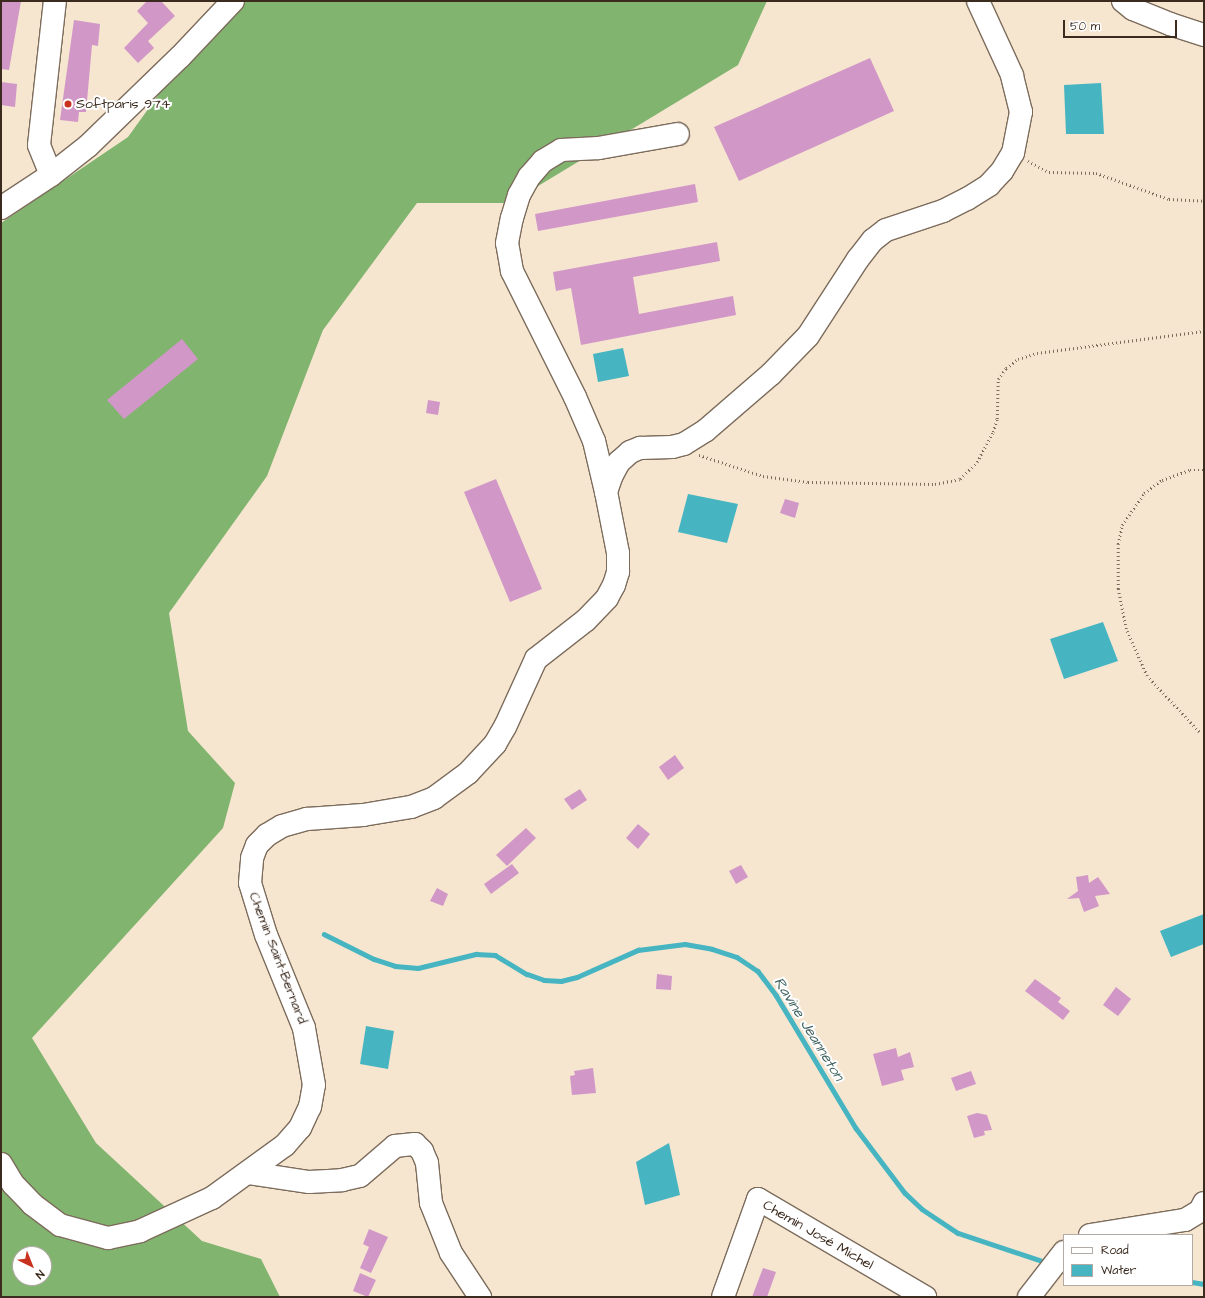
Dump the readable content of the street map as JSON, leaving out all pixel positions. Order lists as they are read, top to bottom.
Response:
{
  "streets": {
    "street": ["Chemin Saint-Bernard", "Chemin José Michel"]
  },
  "water": ["Ravine Jeanneton"],
  "places": ["Softparis 974"],
  "legend": ["Road", "Water"],
  "scale_bar": "50 m",
  "north": "bottom right"
}
